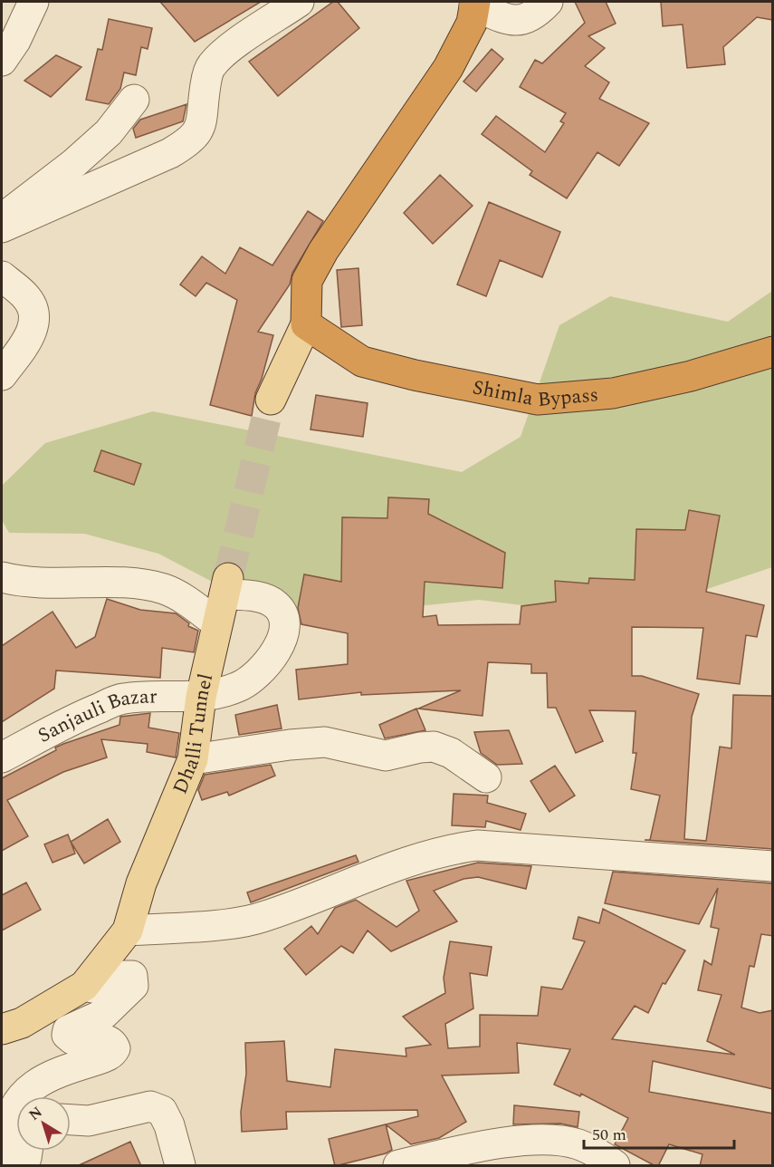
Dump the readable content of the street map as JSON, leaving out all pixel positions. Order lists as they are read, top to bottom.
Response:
{
  "streets": {
    "highway": ["Shimla Bypass"],
    "main road": ["Dhalli Tunnel"],
    "street": ["Sanjauli Bazar"]
  },
  "crossings": [
    ["Sanjauli Bazar", "Dhalli Tunnel"]
  ],
  "scale_bar": "50 m",
  "north": "top left"
}
